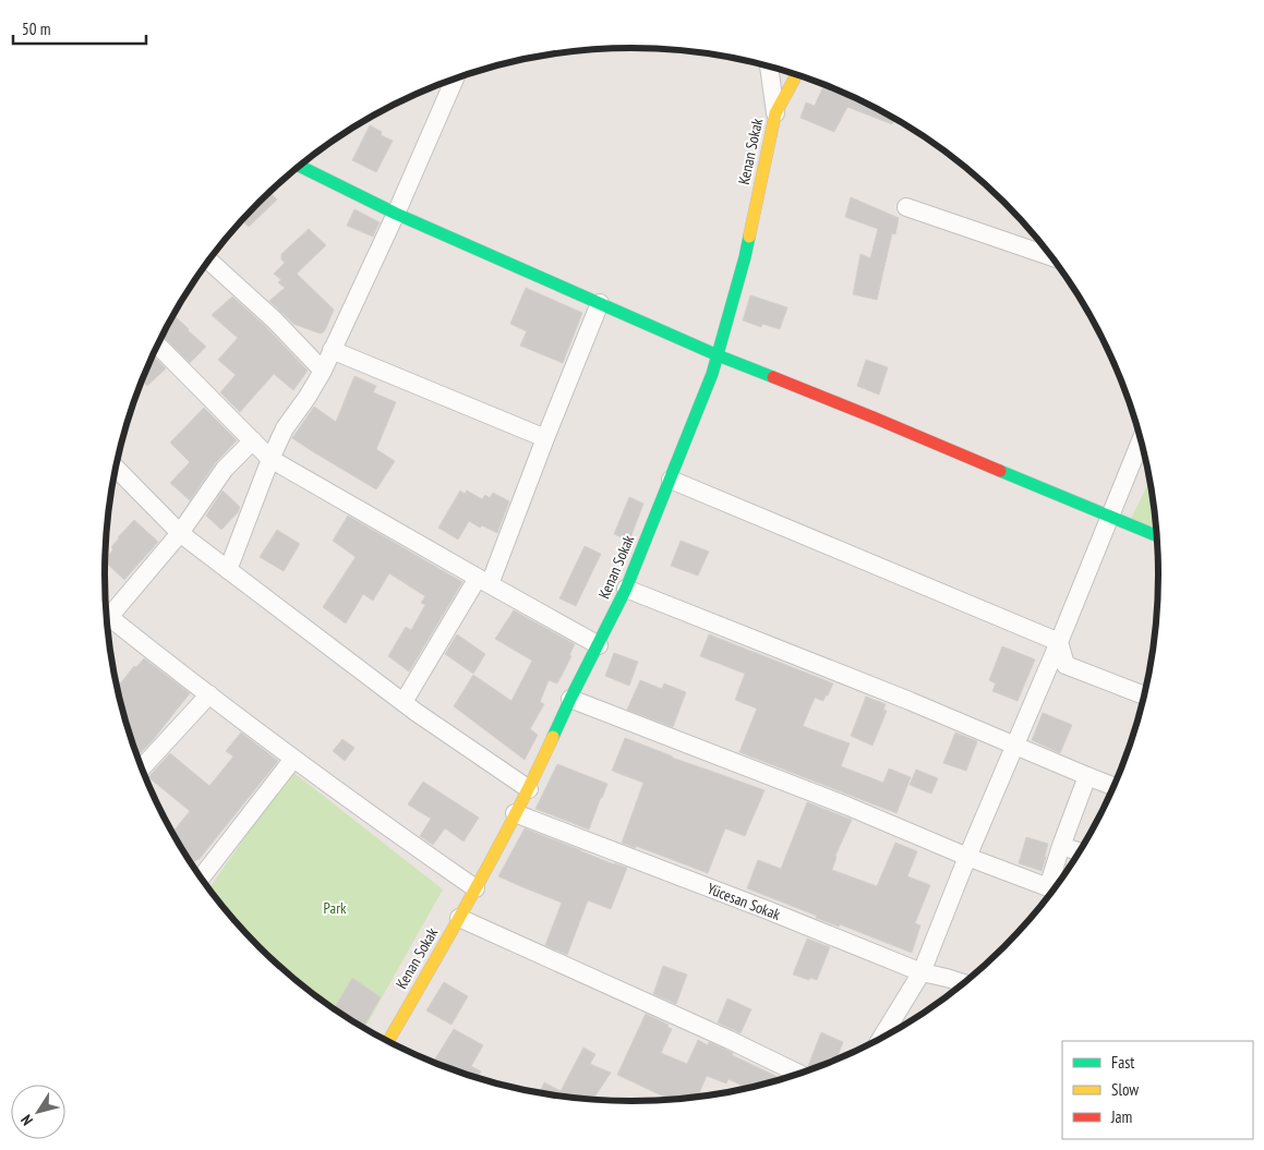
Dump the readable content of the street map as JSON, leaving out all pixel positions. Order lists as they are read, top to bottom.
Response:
{
  "streets": {
    "street": ["Kenan Sokak", "Yücesan Sokak"]
  },
  "crossings": [
    ["Kenan Sokak", "Yücesan Sokak"]
  ],
  "parks": ["Park"],
  "legend": ["Fast", "Slow", "Jam"],
  "scale_bar": "50 m",
  "north": "bottom left"
}
